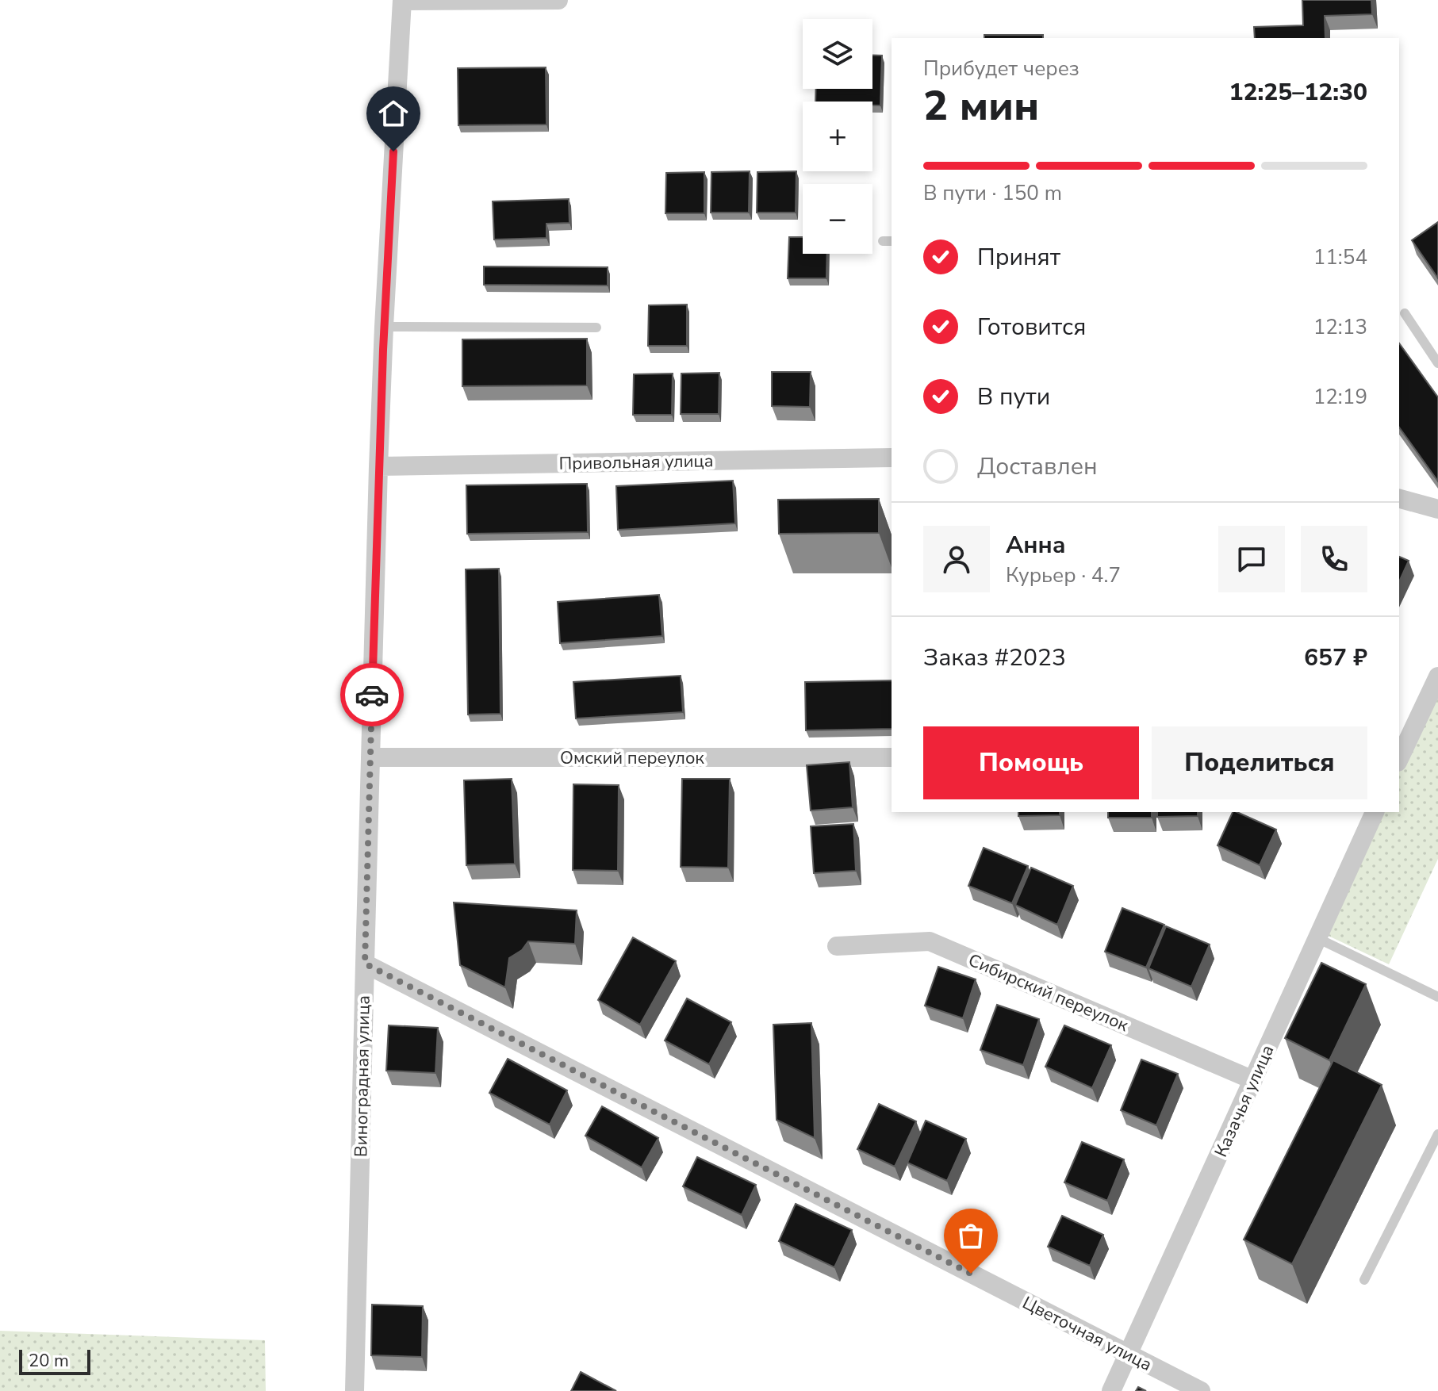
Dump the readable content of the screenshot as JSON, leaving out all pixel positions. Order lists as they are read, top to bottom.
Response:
{
  "streets": {
    "street": [
      "Привольная улица",
      "Омский переулок",
      "Сибирский переулок",
      "Виноградная улица",
      "Казачья улица",
      "Цветочная улица"
    ]
  },
  "crossings": [
    ["Привольная улица", "Виноградная улица"],
    ["Омский переулок", "Виноградная улица"],
    ["Сибирский переулок", "Казачья улица"],
    ["Виноградная улица", "Цветочная улица"],
    ["Казачья улица", "Цветочная улица"]
  ],
  "scale_bar": "20 m",
  "page": {
    "map_buttons": ["+", "−"],
    "heading": ["2 мин", "Прибудет через", "12:25–12:30"],
    "panel": [
      "Анна",
      "Курьер · 4.7",
      "Заказ #2023",
      "657 ₽"
    ],
    "bar": "В пути · 150 m",
    "list": [
      ["Принят", "11:54"],
      ["Готовится", "12:13"],
      ["В пути", "12:19"],
      "Доставлен"
    ],
    "buttons": ["Помощь", "Поделиться"],
    "scale": "20 m"
  }
}
